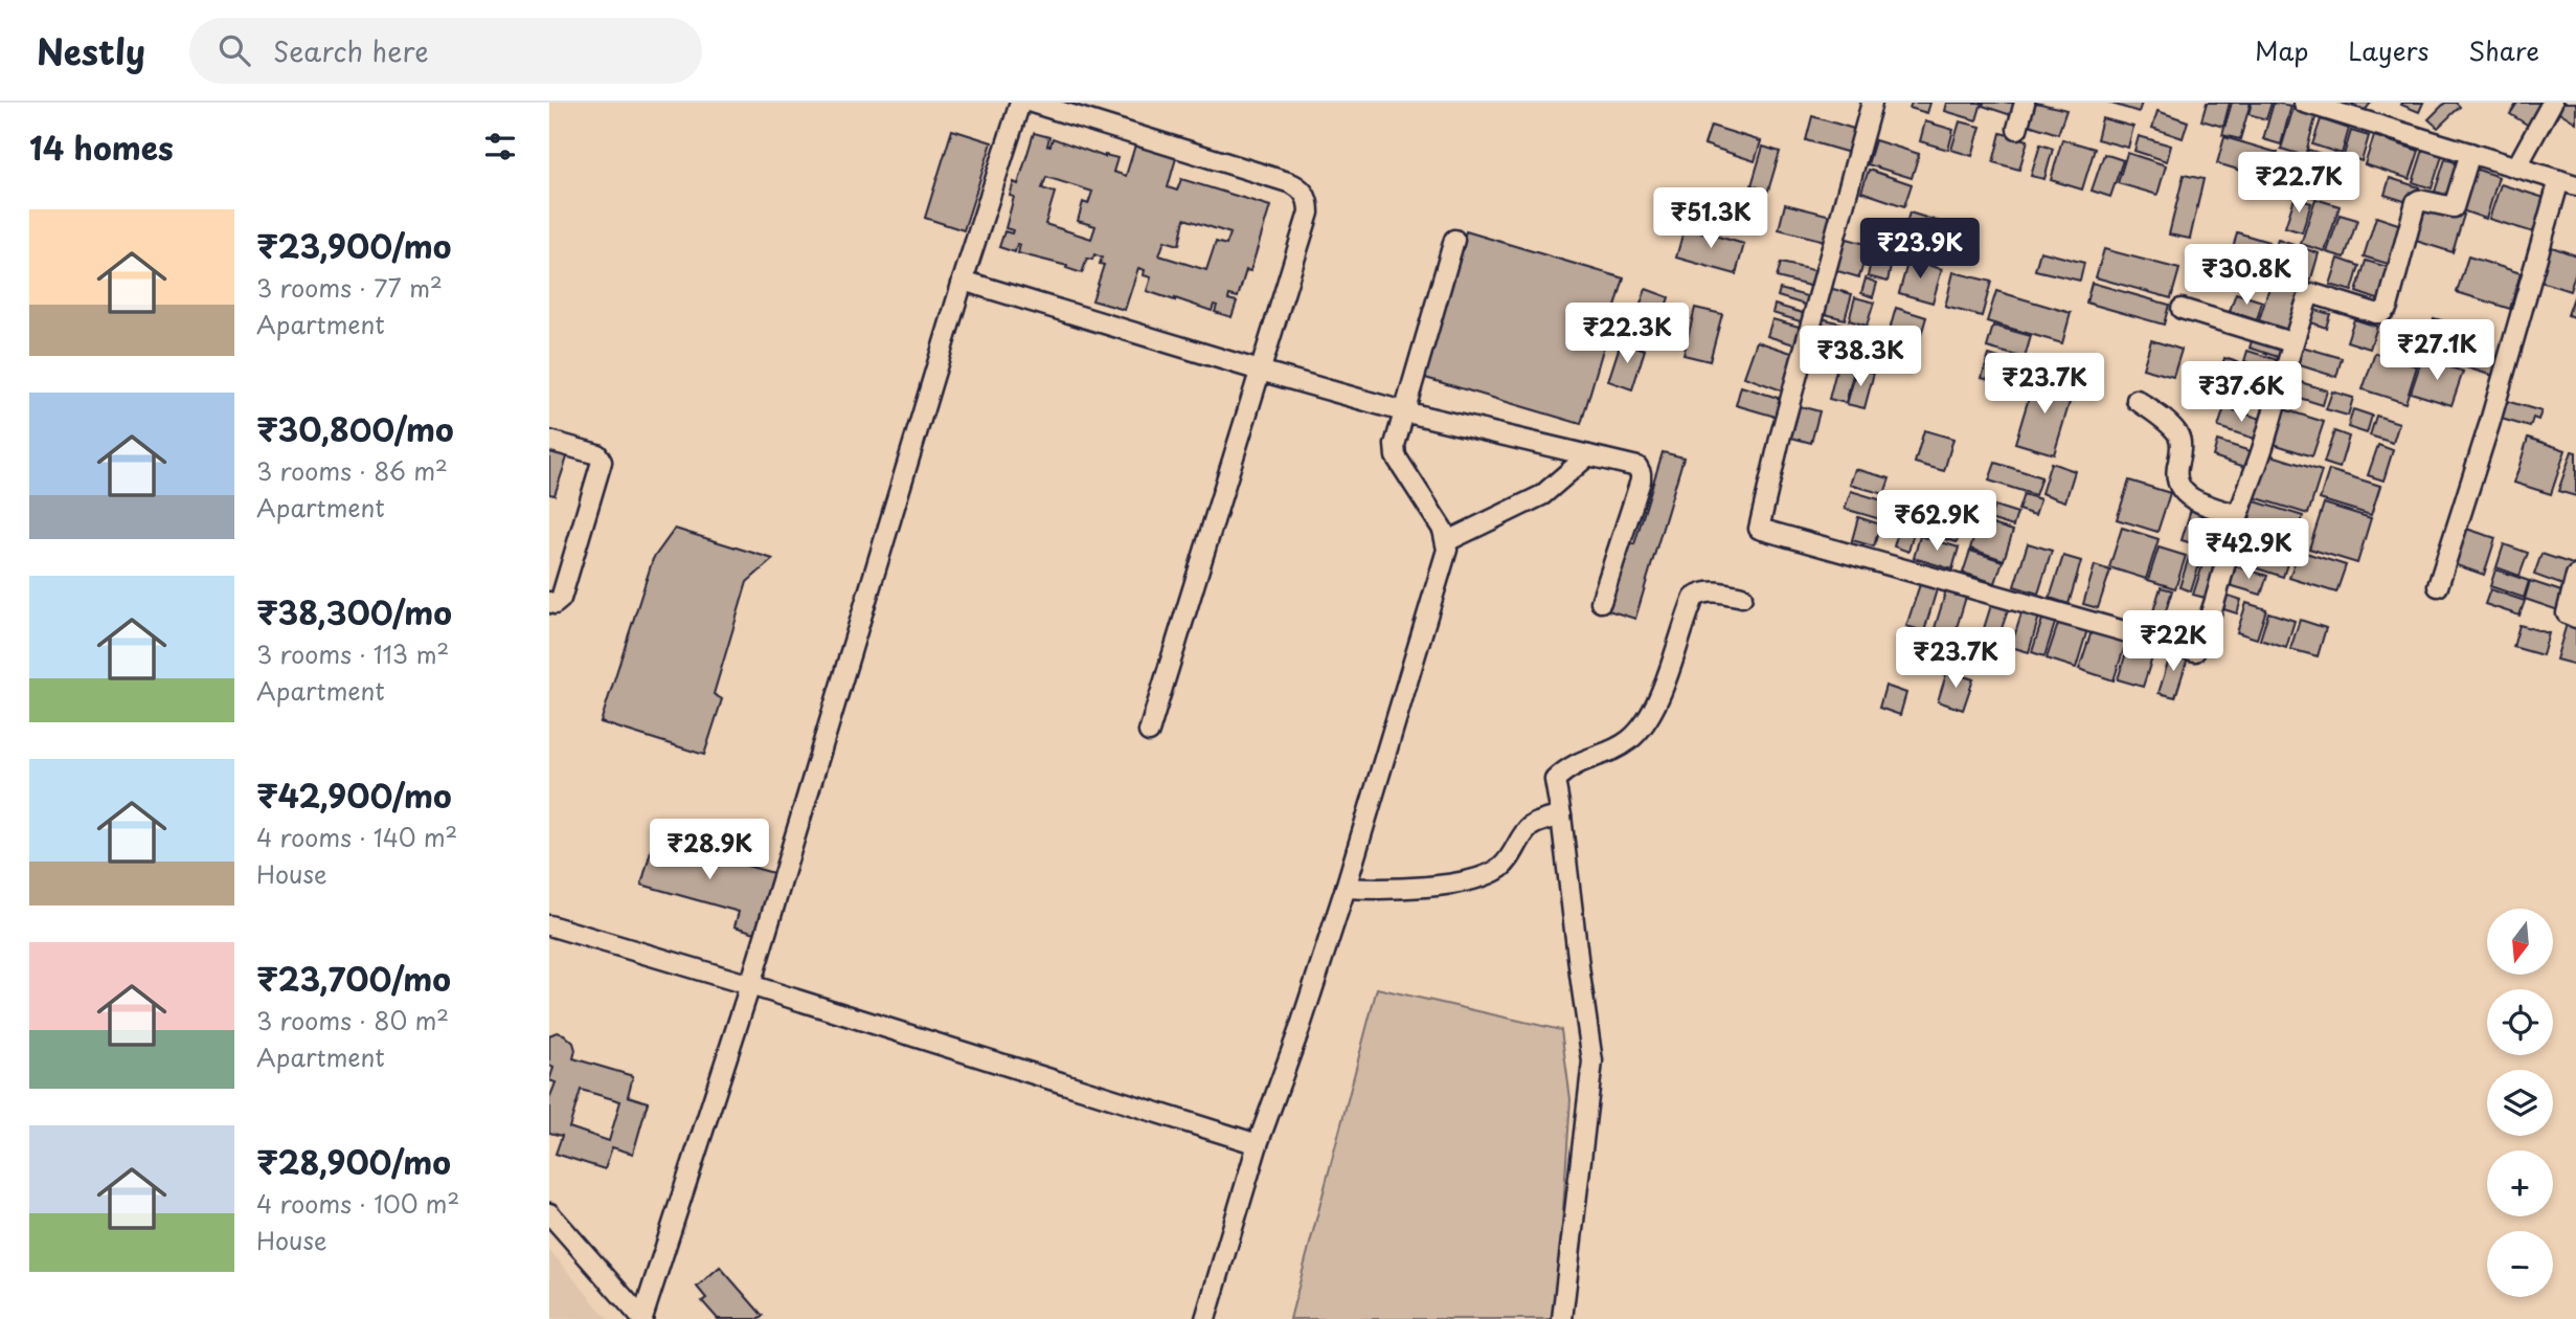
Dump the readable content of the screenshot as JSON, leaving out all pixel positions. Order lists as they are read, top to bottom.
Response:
{
  "north": "bottom",
  "page": {
    "header": "Nestly",
    "search": "Search here",
    "nav": ["Map", "Layers", "Share"],
    "heading": "14 homes",
    "price": [
      "₹22.7K",
      "₹51.3K",
      "₹23.9K",
      "₹30.8K",
      "₹22.3K",
      "₹27.1K",
      "₹38.3K",
      "₹23.7K",
      "₹37.6K",
      "₹62.9K",
      "₹42.9K",
      "₹22K",
      "₹23.7K",
      "₹28.9K"
    ],
    "list": [
      {
        "name": "₹23,900/mo",
        "note": "3 rooms · 77 m² · Apartment"
      },
      {
        "name": "₹30,800/mo",
        "note": "3 rooms · 86 m² · Apartment"
      },
      {
        "name": "₹38,300/mo",
        "note": "3 rooms · 113 m² · Apartment"
      },
      {
        "name": "₹42,900/mo",
        "note": "4 rooms · 140 m² · House"
      },
      {
        "name": "₹23,700/mo",
        "note": "3 rooms · 80 m² · Apartment"
      },
      {
        "name": "₹28,900/mo",
        "note": "4 rooms · 100 m² · House"
      }
    ],
    "map_buttons": ["+", "−"]
  }
}
